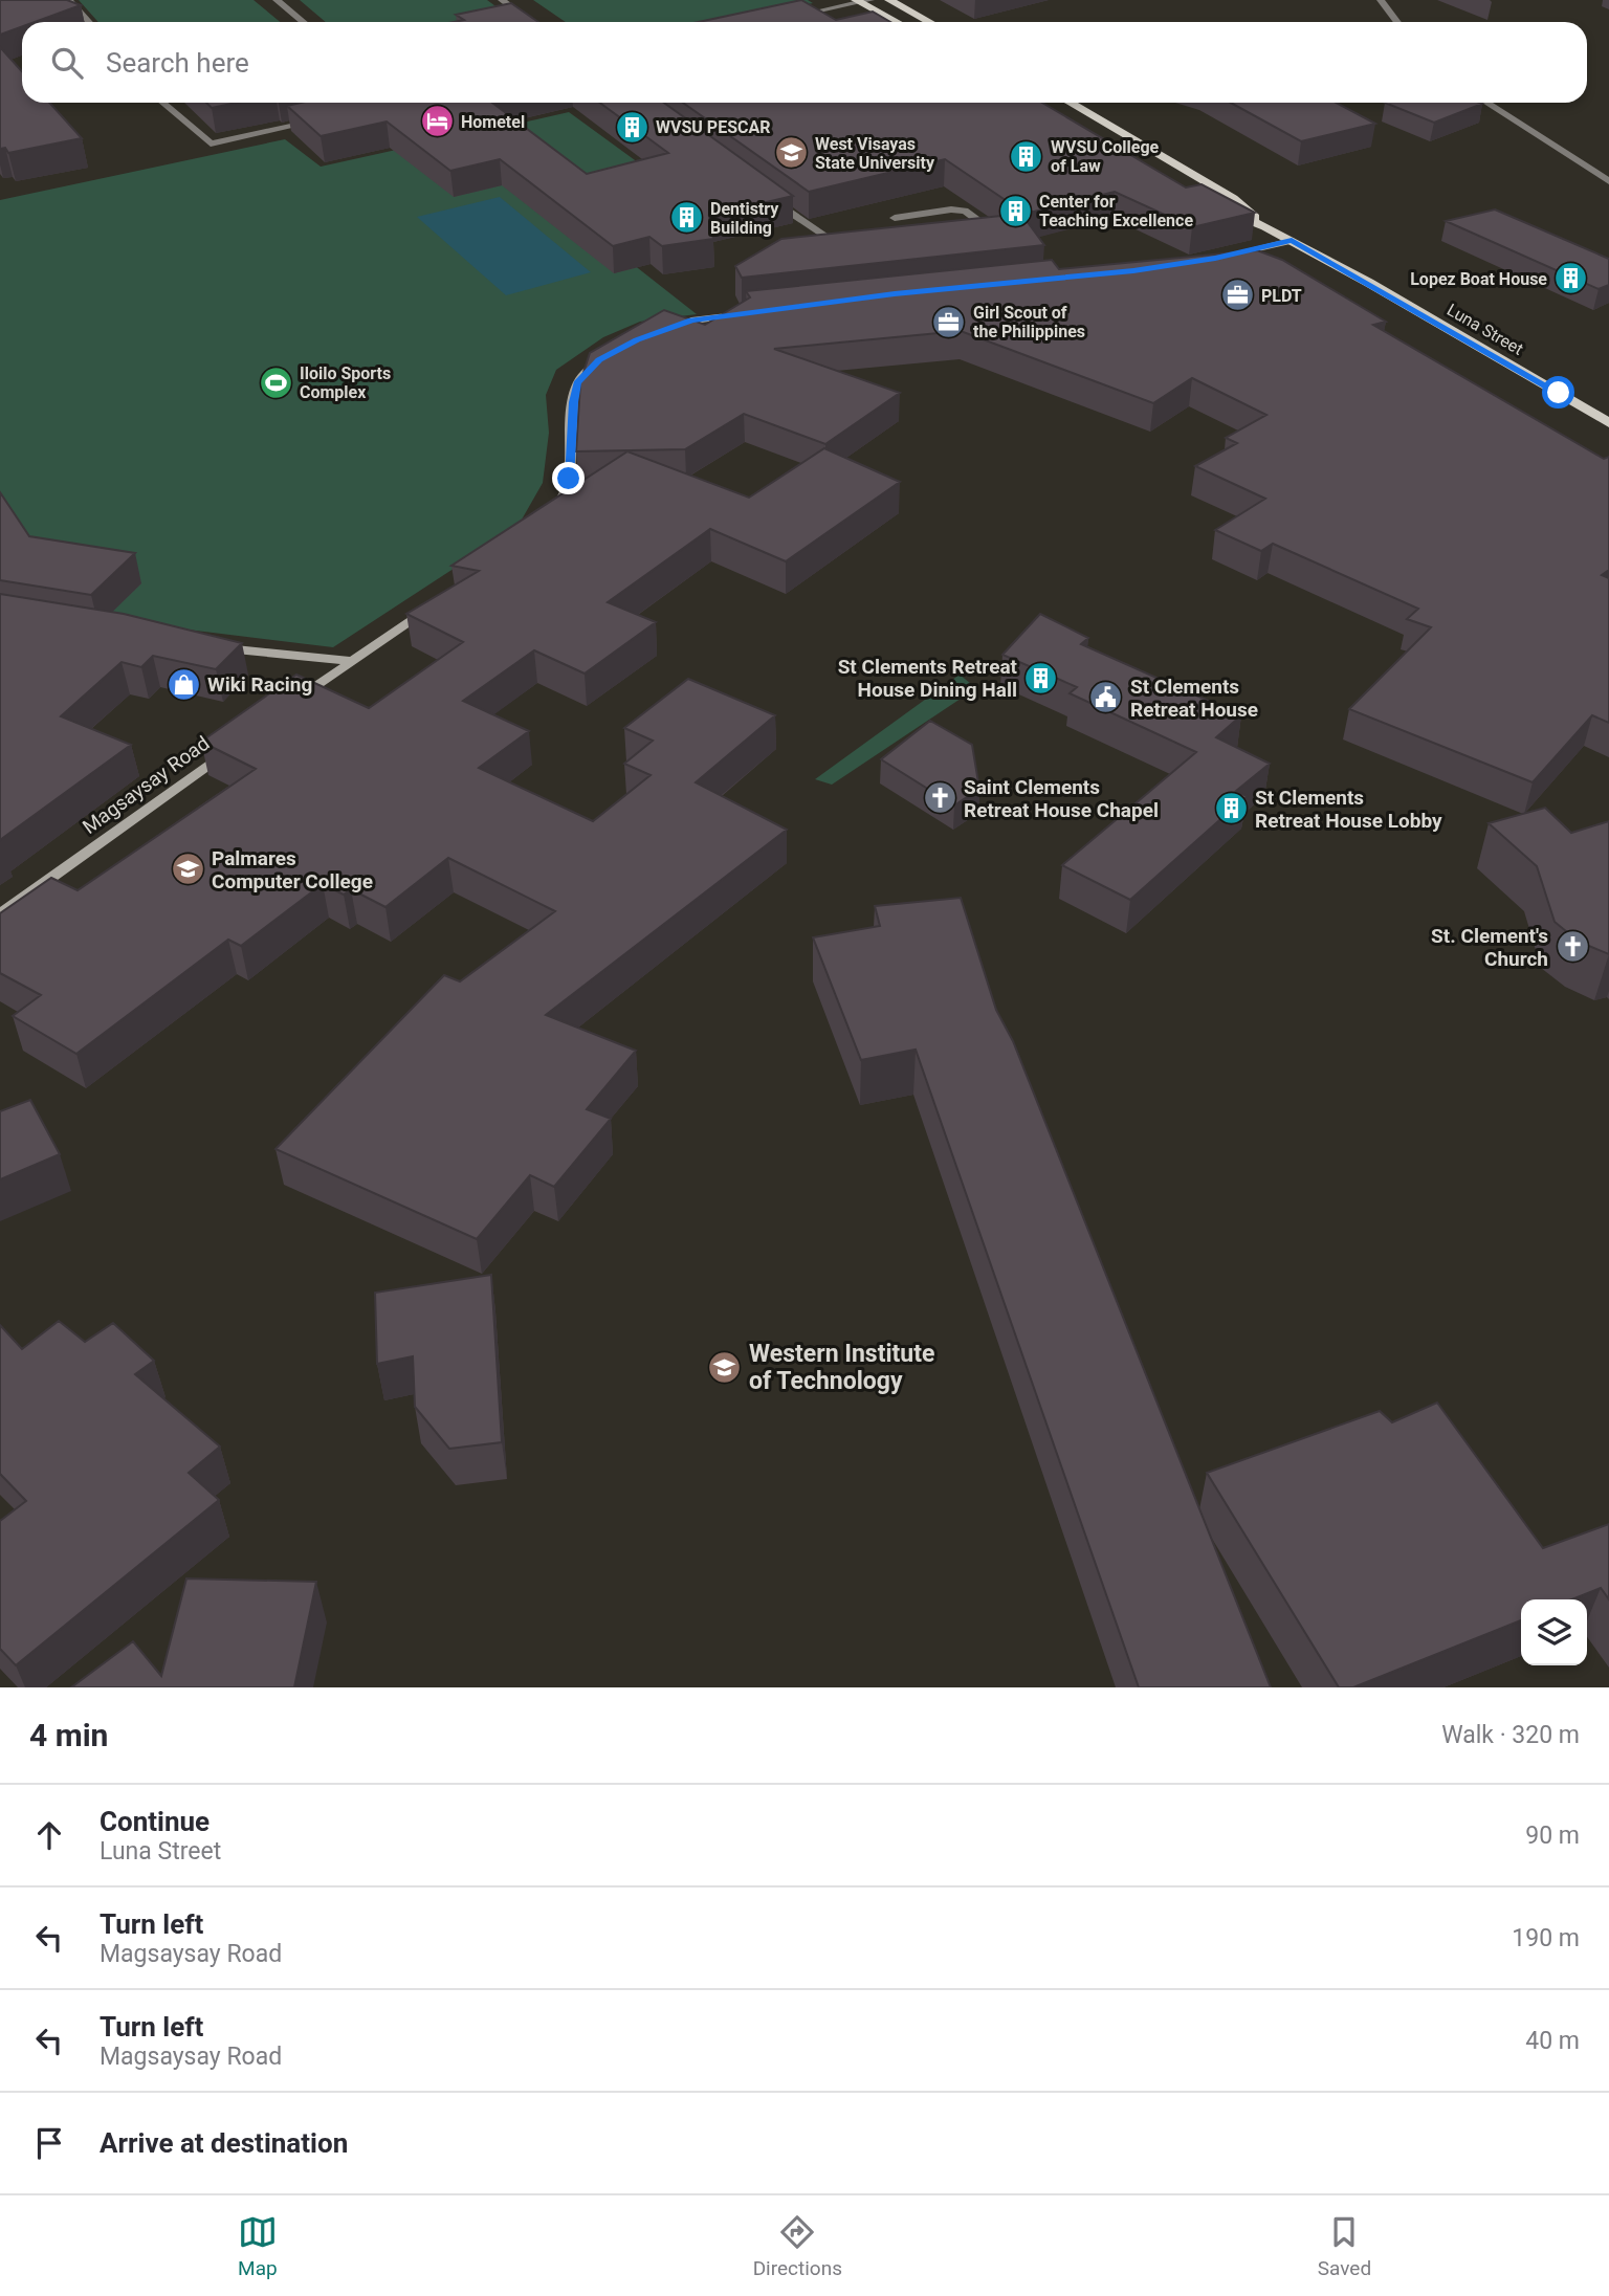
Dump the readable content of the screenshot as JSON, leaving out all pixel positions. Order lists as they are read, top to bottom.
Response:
{
  "streets": {
    "main road": ["Luna Street"],
    "street": ["Magsaysay Road"]
  },
  "places": {
    "hotel": ["Hometel"],
    "building": [
      "WVSU PESCAR",
      "WVSU College of Law",
      "Center for Teaching Excellence",
      "Dentistry Building",
      "Lopez Boat House",
      "St Clements Retreat House Dining Hall",
      "St Clements Retreat House Lobby"
    ],
    "school or university": ["West Visayas State University", "Palmares Computer College", "Western Institute of Technology"],
    "office": ["PLDT", "Girl Scout of the Philippines"],
    "sports": ["Iloilo Sports Complex"],
    "shop": ["Wiki Racing"],
    "public building": ["St Clements Retreat House"],
    "church": ["Saint Clements Retreat House Chapel", "St. Clement's Church"]
  },
  "page": {
    "search": "Search here",
    "heading": ["4 min", "Walk · 320 m"],
    "list": [
      ["Continue", "Luna Street", "90 m"],
      ["Turn left", "Magsaysay Road", "190 m"],
      ["Turn left", "Magsaysay Road", "40 m"],
      "Arrive at destination"
    ],
    "nav": ["Map", "Directions", "Saved"]
  }
}
